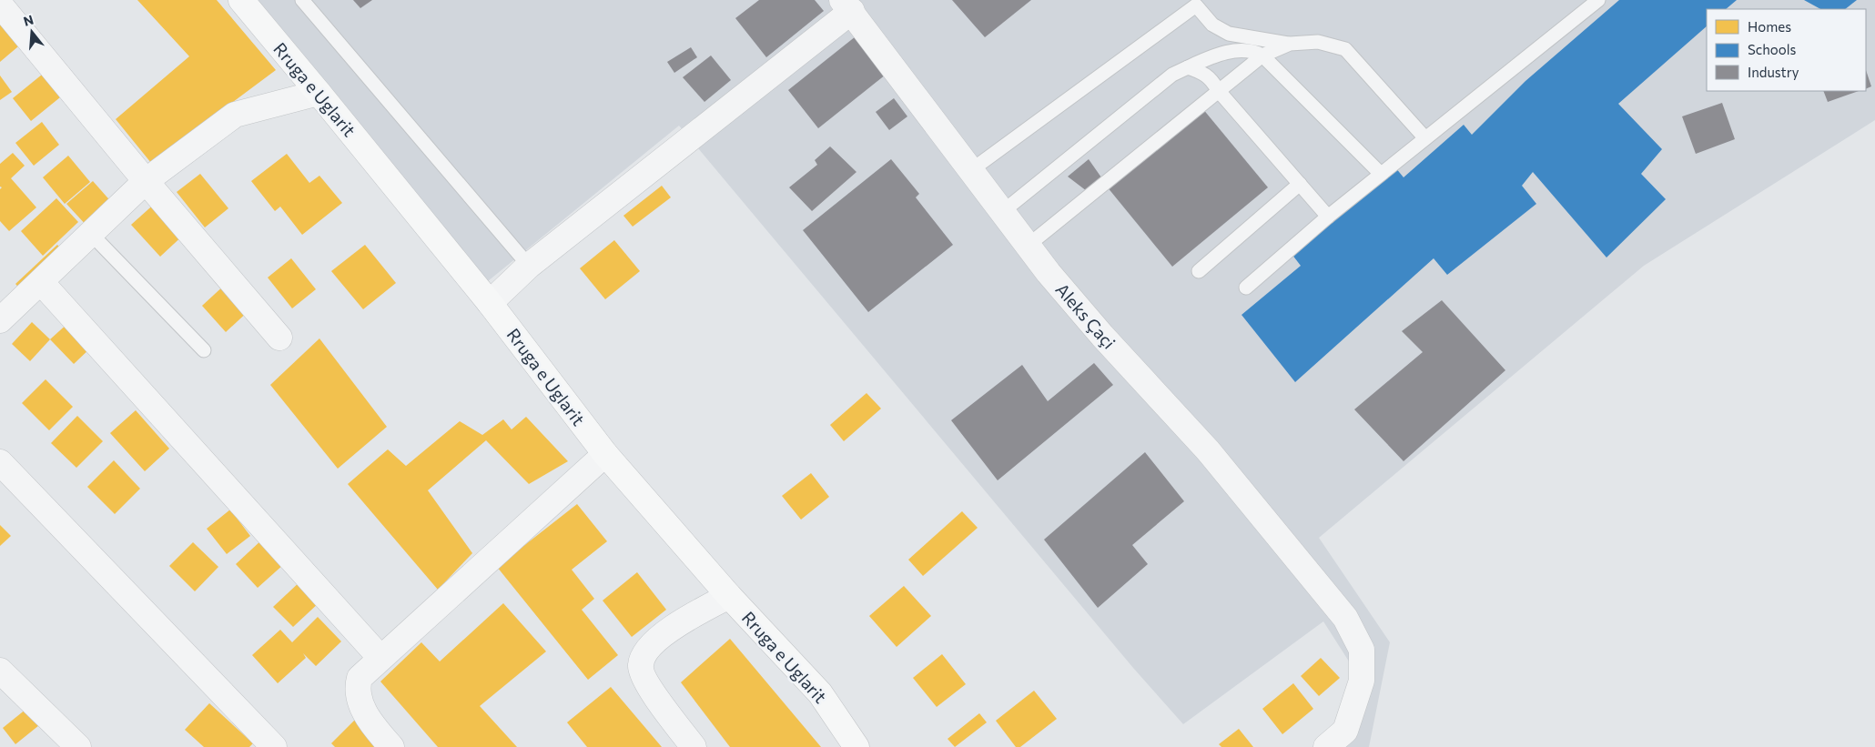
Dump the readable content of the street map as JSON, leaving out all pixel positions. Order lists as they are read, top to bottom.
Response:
{
  "streets": {
    "street": ["Rruga e Uglarit", "Aleks Çaçi"]
  },
  "legend": ["Homes", "Schools", "Industry"],
  "north": "top"
}
